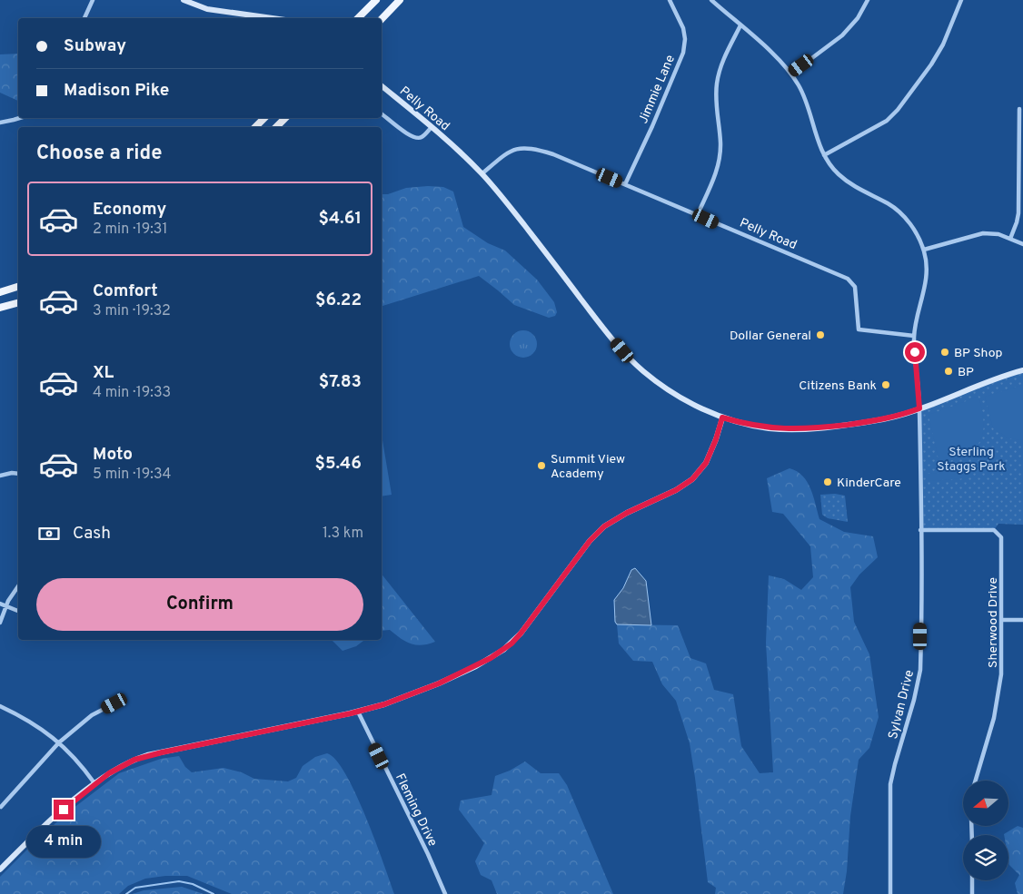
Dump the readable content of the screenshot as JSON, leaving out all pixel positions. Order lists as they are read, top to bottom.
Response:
{
  "streets": {
    "street": [
      "Jimmie Lane",
      "Pelly Road",
      "Sherwood Drive",
      "Sylvan Drive",
      "Fleming Drive"
    ]
  },
  "crossings": [
    ["Jimmie Lane", "Pelly Road"],
    ["Pelly Road", "Sylvan Drive"],
    ["Sherwood Drive", "Sylvan Drive"]
  ],
  "parks": ["Sterling Staggs Park"],
  "places": [
    "Dollar General",
    "BP Shop",
    "BP",
    "Citizens Bank",
    "Summit View Academy",
    "KinderCare"
  ],
  "north": "left",
  "page": {
    "banner": ["Subway", "Madison Pike"],
    "heading": "Choose a ride",
    "list": [
      {
        "name": "Economy",
        "note": "2 min · 19:31",
        "value": "$4.61"
      },
      {
        "name": "Comfort",
        "note": "3 min · 19:32",
        "value": "$6.22"
      },
      {
        "name": "XL",
        "note": "4 min · 19:33",
        "value": "$7.83"
      },
      {
        "name": "Moto",
        "note": "5 min · 19:34",
        "value": "$5.46"
      }
    ],
    "pay": ["Cash", "1.3 km"],
    "buttons": "Confirm",
    "bubble": "4 min"
  }
}
